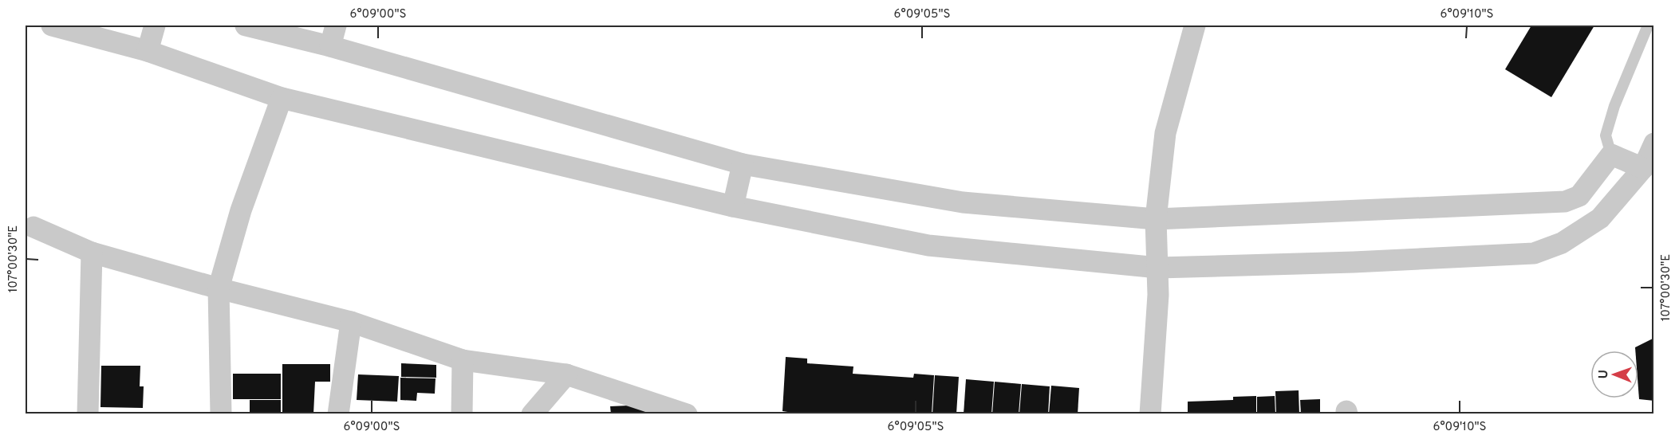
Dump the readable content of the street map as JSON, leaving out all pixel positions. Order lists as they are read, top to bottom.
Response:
{
  "north": "left",
  "coordinates": [
    "6°09'00\"S",
    "6°09'05\"S",
    "6°09'10\"S",
    "107°00'30\"E"
  ]
}
